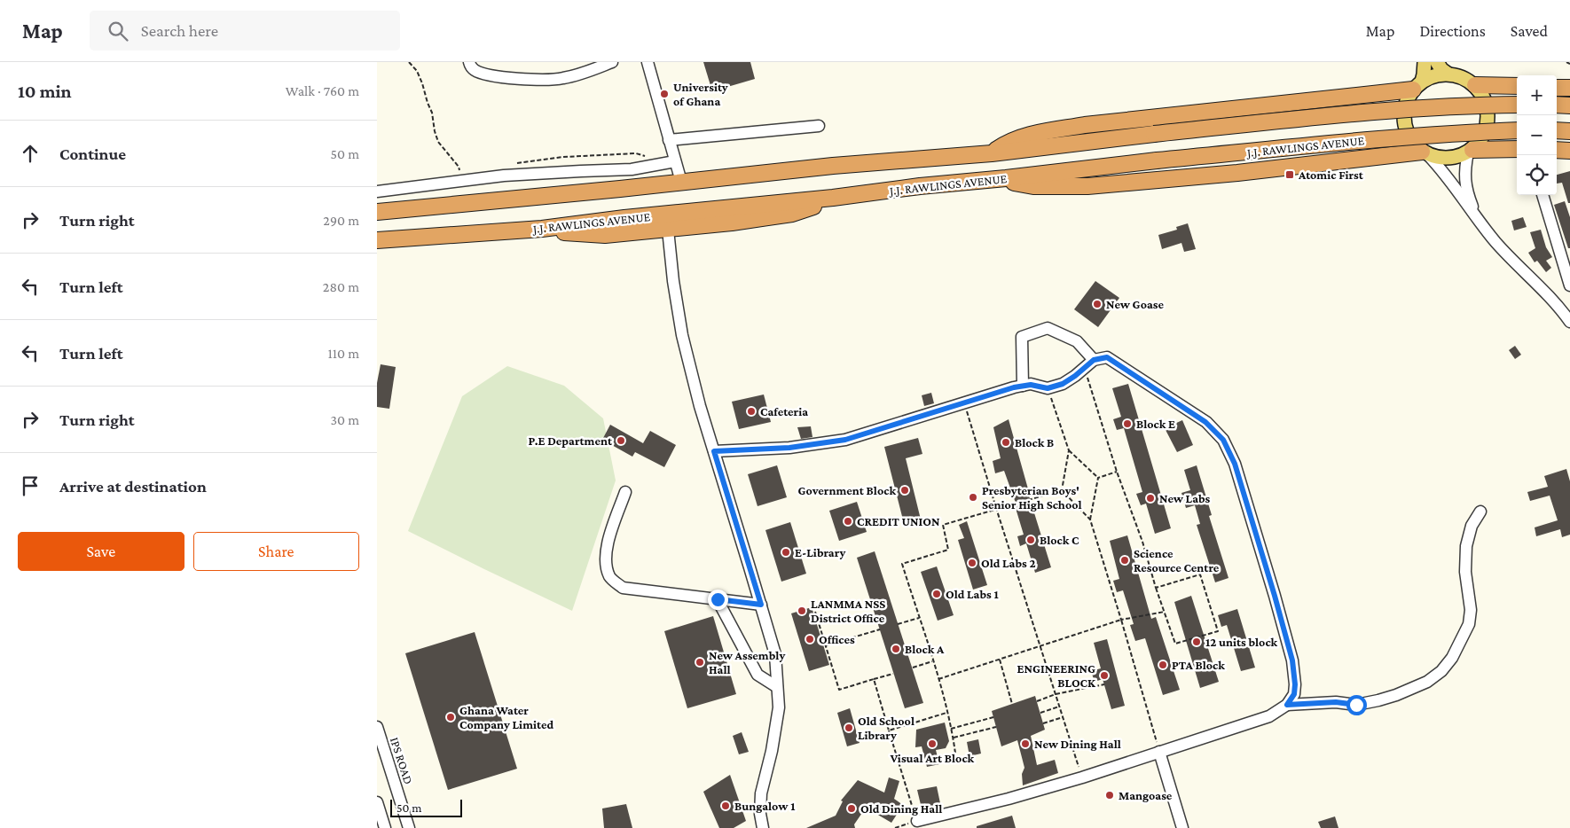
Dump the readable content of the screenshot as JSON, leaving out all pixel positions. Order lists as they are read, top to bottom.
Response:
{
  "streets": {
    "highway": ["J.J. RAWLINGS AVENUE"],
    "street": ["IPS ROAD"]
  },
  "places": {
    "other": [
      "University of Ghana",
      "New Goase",
      "Cafeteria",
      "Block E",
      "P.E Department",
      "Block B",
      "Government Block",
      "Presbyterian Boys' Senior High School",
      "New Labs",
      "CREDIT UNION",
      "Block C",
      "E-Library",
      "Science Resource Centre",
      "Old Labs 2",
      "Old Labs 1",
      "LANMMA NSS District Office",
      "Offices",
      "12 units block",
      "Block A",
      "New Assembly Hall",
      "PTA Block",
      "ENGINEERING BLOCK",
      "Ghana Water Company Limited",
      "Old School Library",
      "Visual Art Block",
      "New Dining Hall",
      "Mangoase",
      "Bungalow 1",
      "Old Dining Hall"
    ],
    "transit": ["Atomic First"]
  },
  "scale_bar": "50 m",
  "page": {
    "header": "Map",
    "search": "Search here",
    "nav": ["Map", "Directions", "Saved"],
    "heading": ["10 min", "Walk · 760 m"],
    "map_buttons": ["+", "−"],
    "list": [
      ["Continue", "50 m"],
      ["Turn right", "290 m"],
      ["Turn left", "280 m"],
      ["Turn left", "110 m"],
      ["Turn right", "30 m"],
      "Arrive at destination"
    ],
    "buttons": ["Save", "Share"],
    "scale": "50 m"
  }
}
